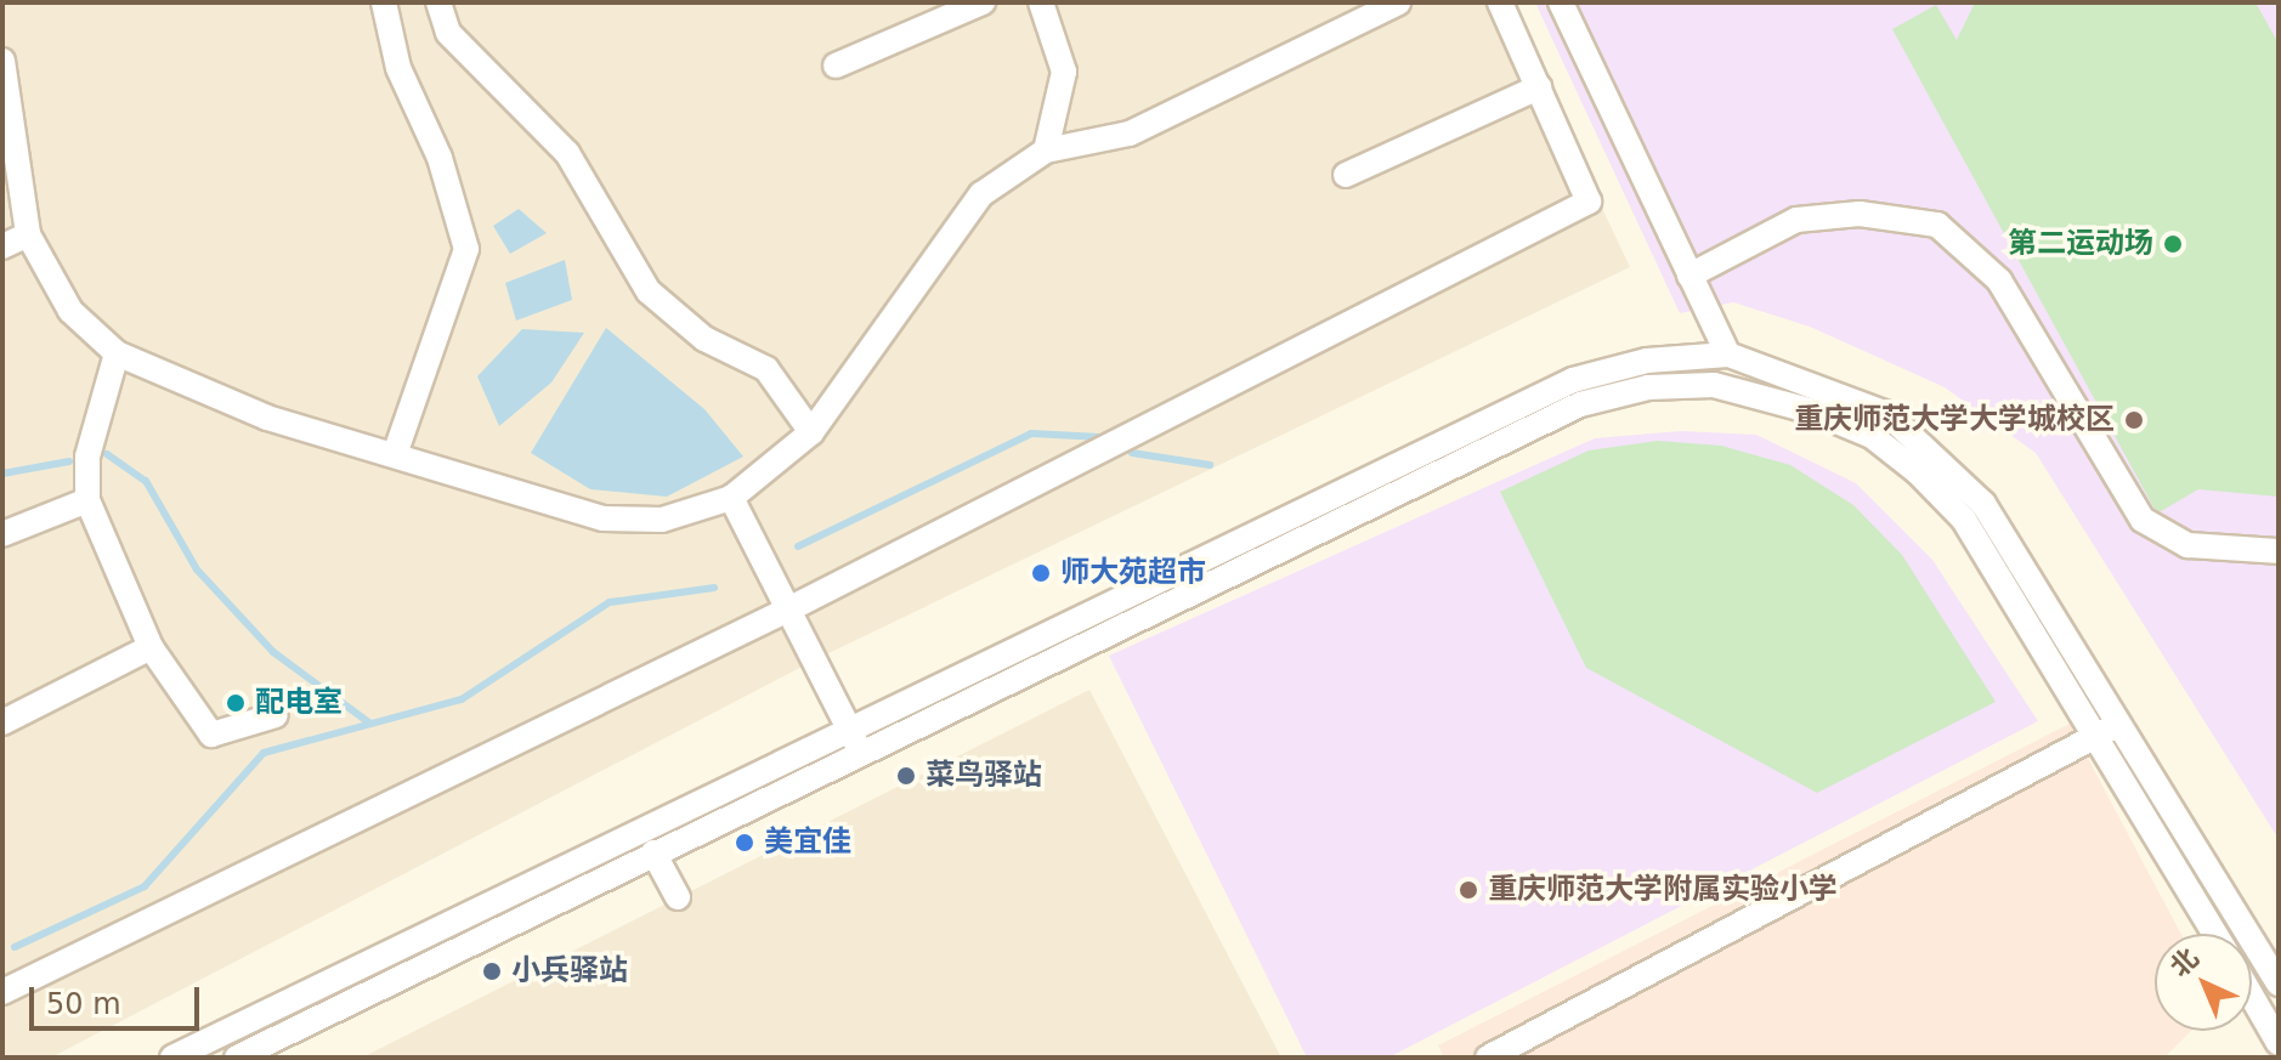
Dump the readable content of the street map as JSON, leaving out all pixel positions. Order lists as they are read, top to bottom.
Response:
{
  "places": [
    "第二运动场",
    "重庆师范大学大学城校区",
    "师大苑超市",
    "配电室",
    "菜鸟驿站",
    "美宜佳",
    "重庆师范大学附属实验小学",
    "小兵驿站"
  ],
  "scale_bar": "50 m",
  "north": "top left"
}
